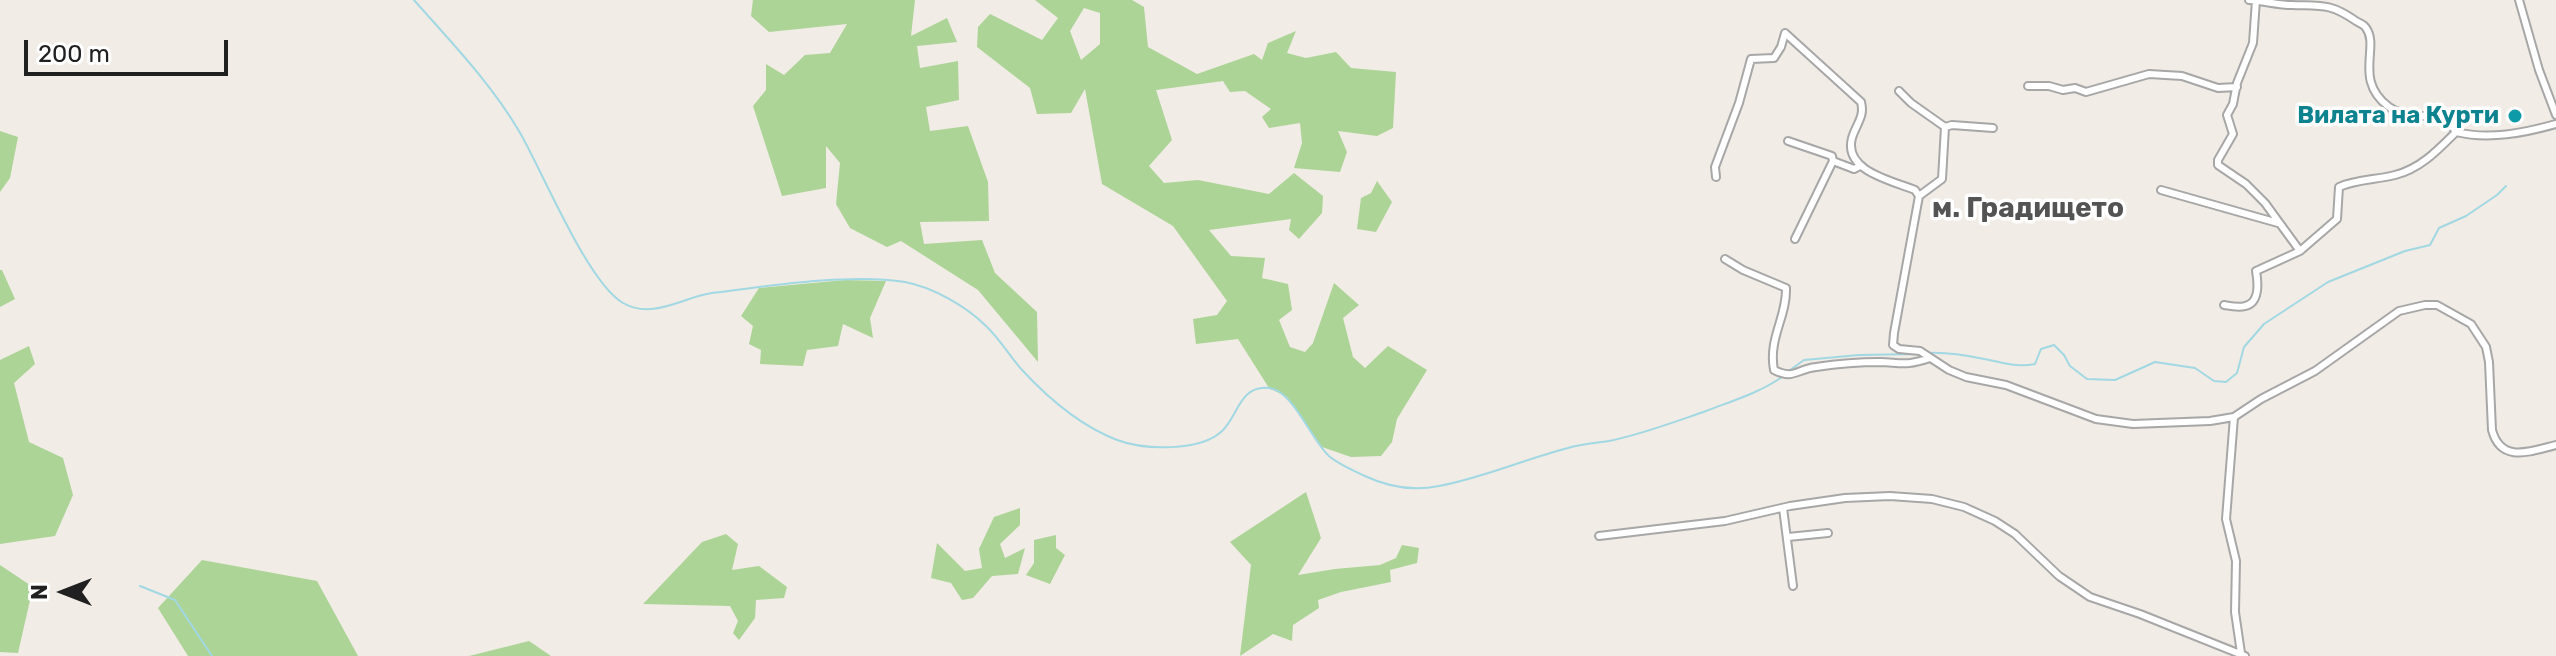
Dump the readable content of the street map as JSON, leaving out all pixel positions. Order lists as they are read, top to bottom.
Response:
{
  "districts": ["м. Градището"],
  "places": ["Вилата на Курти"],
  "scale_bar": "200 m",
  "north": "left"
}
